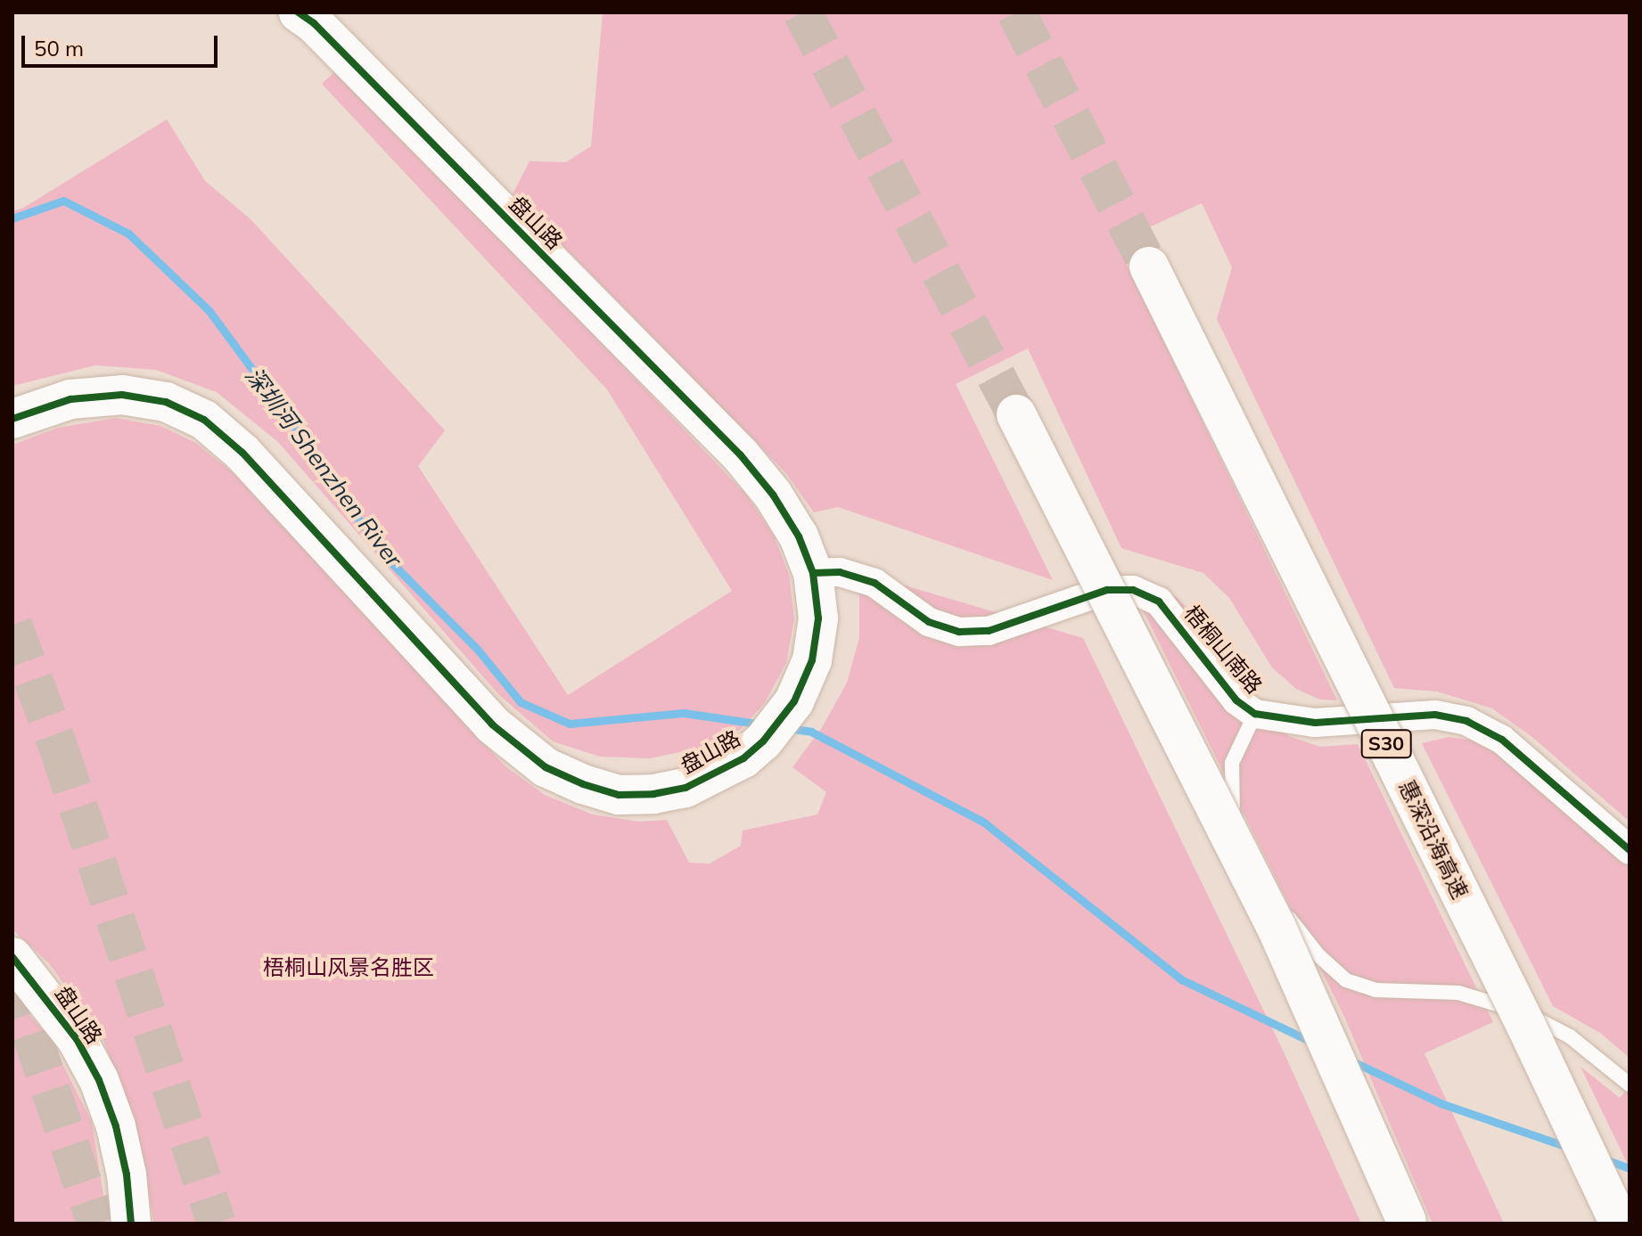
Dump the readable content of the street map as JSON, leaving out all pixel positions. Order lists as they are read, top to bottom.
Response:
{
  "streets": {
    "main road": ["盘山路", "S30", "惠深沿海高速"],
    "street": ["梧桐山南路"]
  },
  "crossings": [
    ["盘山路", "梧桐山南路"]
  ],
  "water": ["深圳河 Shenzhen River"],
  "parks": ["梧桐山风景名胜区"],
  "scale_bar": "50 m"
}
